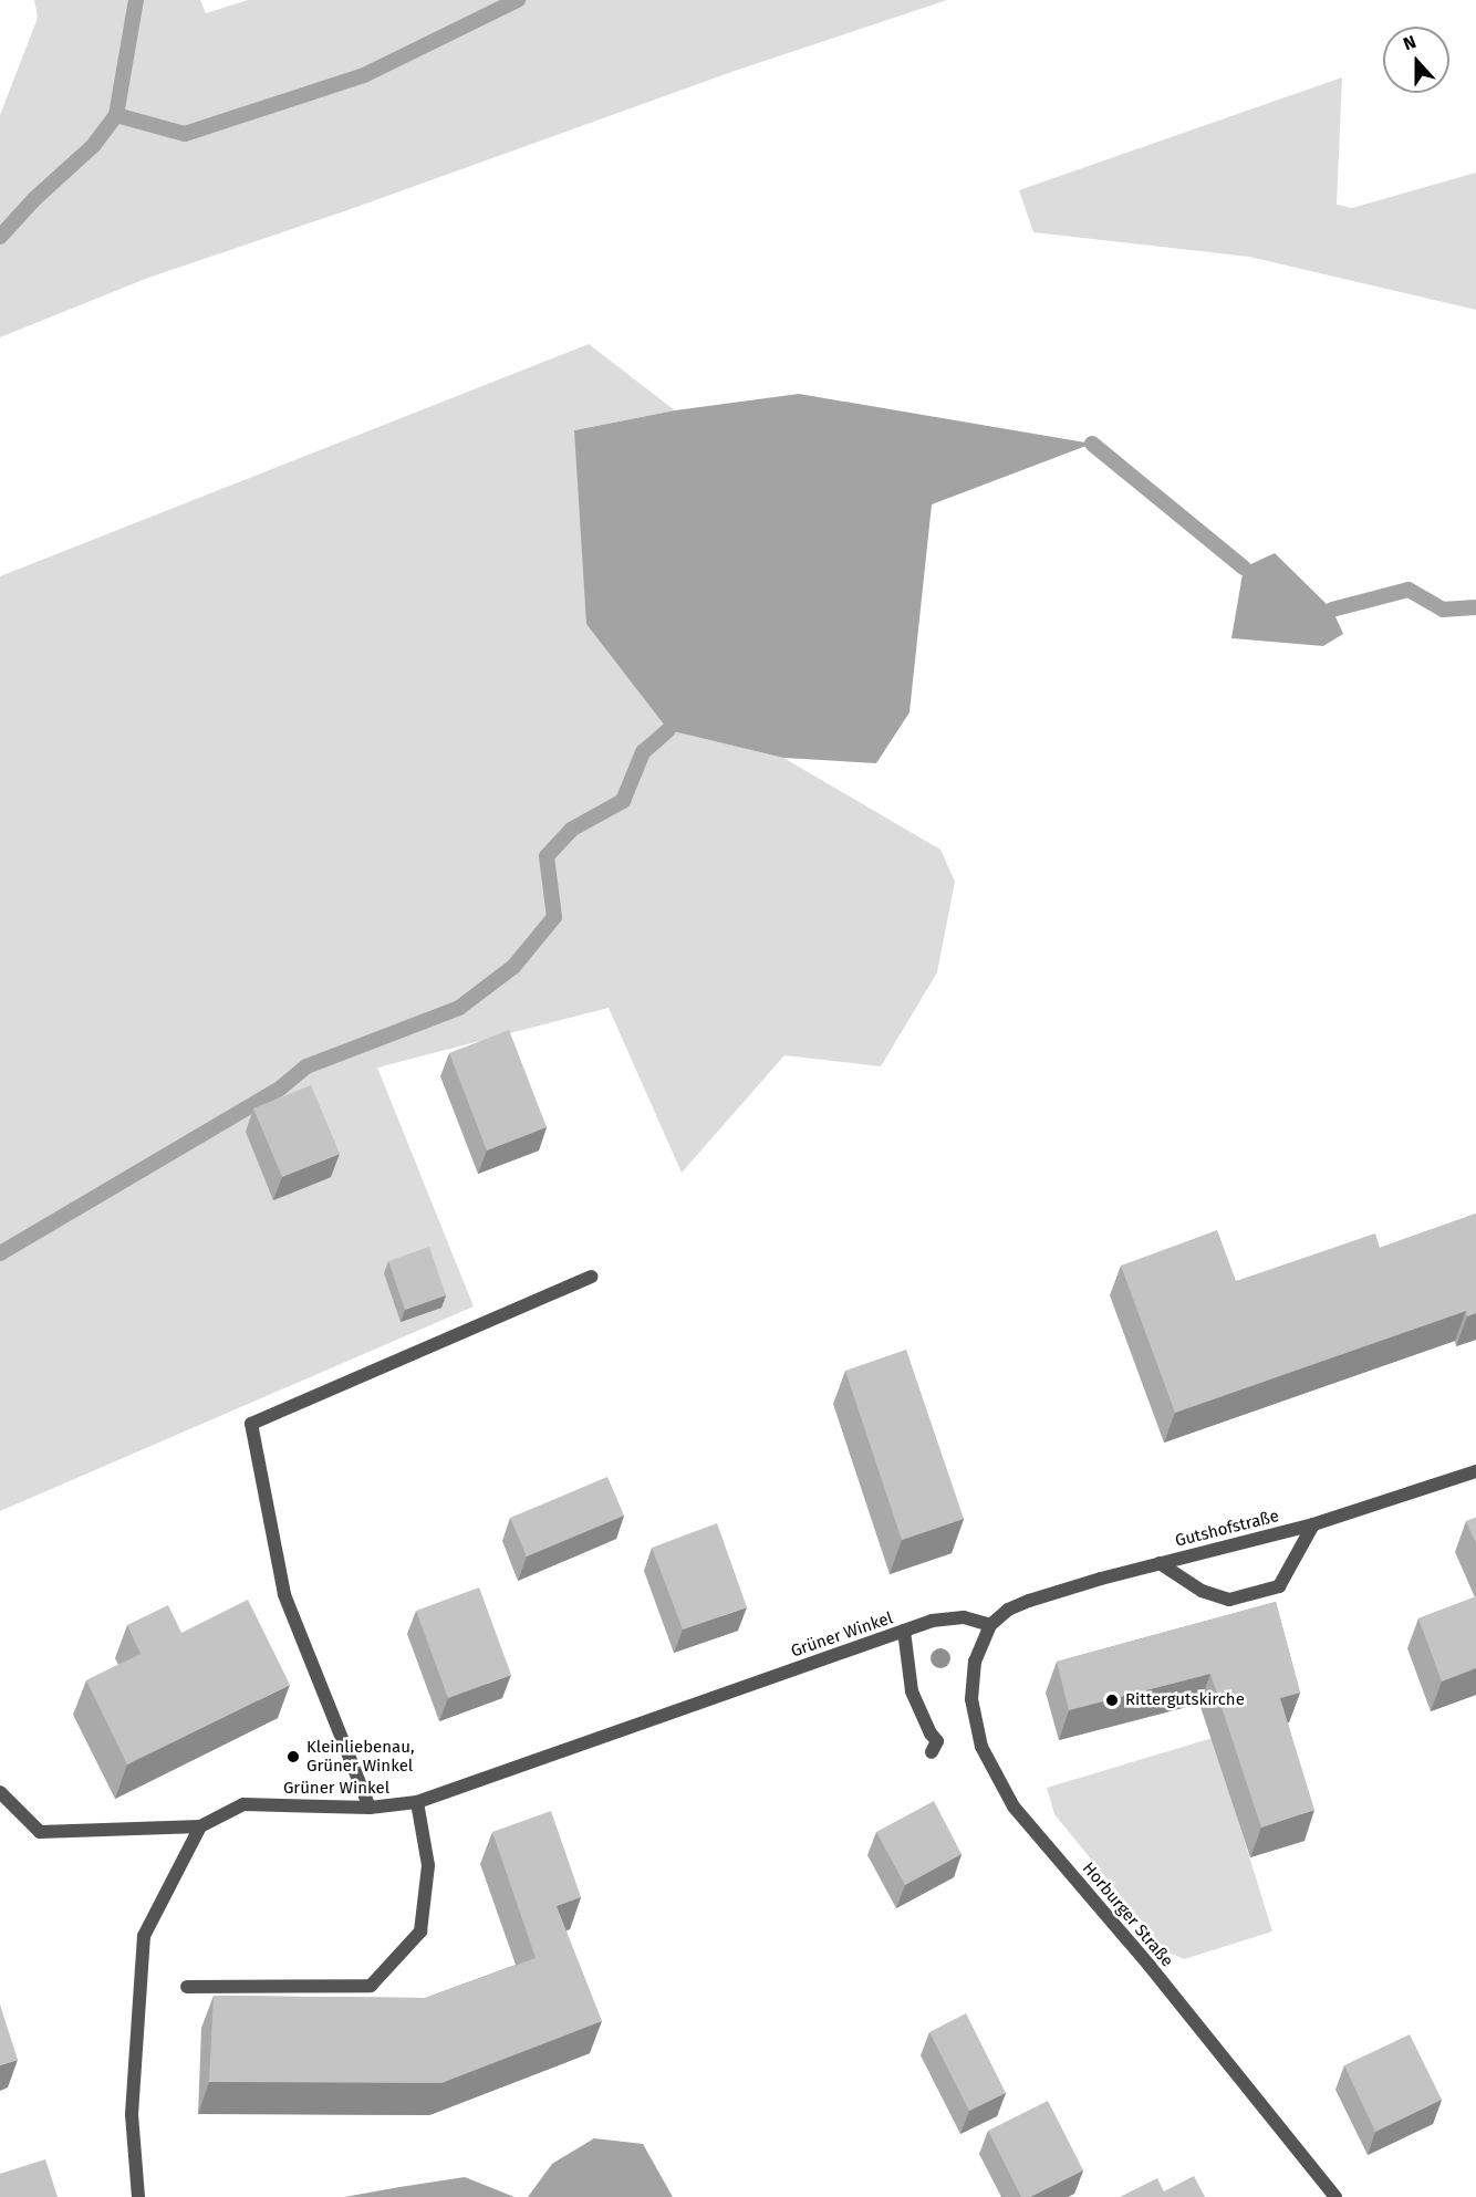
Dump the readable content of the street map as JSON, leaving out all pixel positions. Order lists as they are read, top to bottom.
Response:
{
  "streets": {
    "street": ["Gutshofstraße", "Grüner Winkel", "Horburger Straße"]
  },
  "crossings": [
    ["Gutshofstraße", "Grüner Winkel"],
    ["Gutshofstraße", "Horburger Straße"],
    ["Grüner Winkel", "Horburger Straße"]
  ],
  "places": ["Rittergutskirche", "Kleinliebenau, Grüner Winkel"],
  "north": "top"
}
